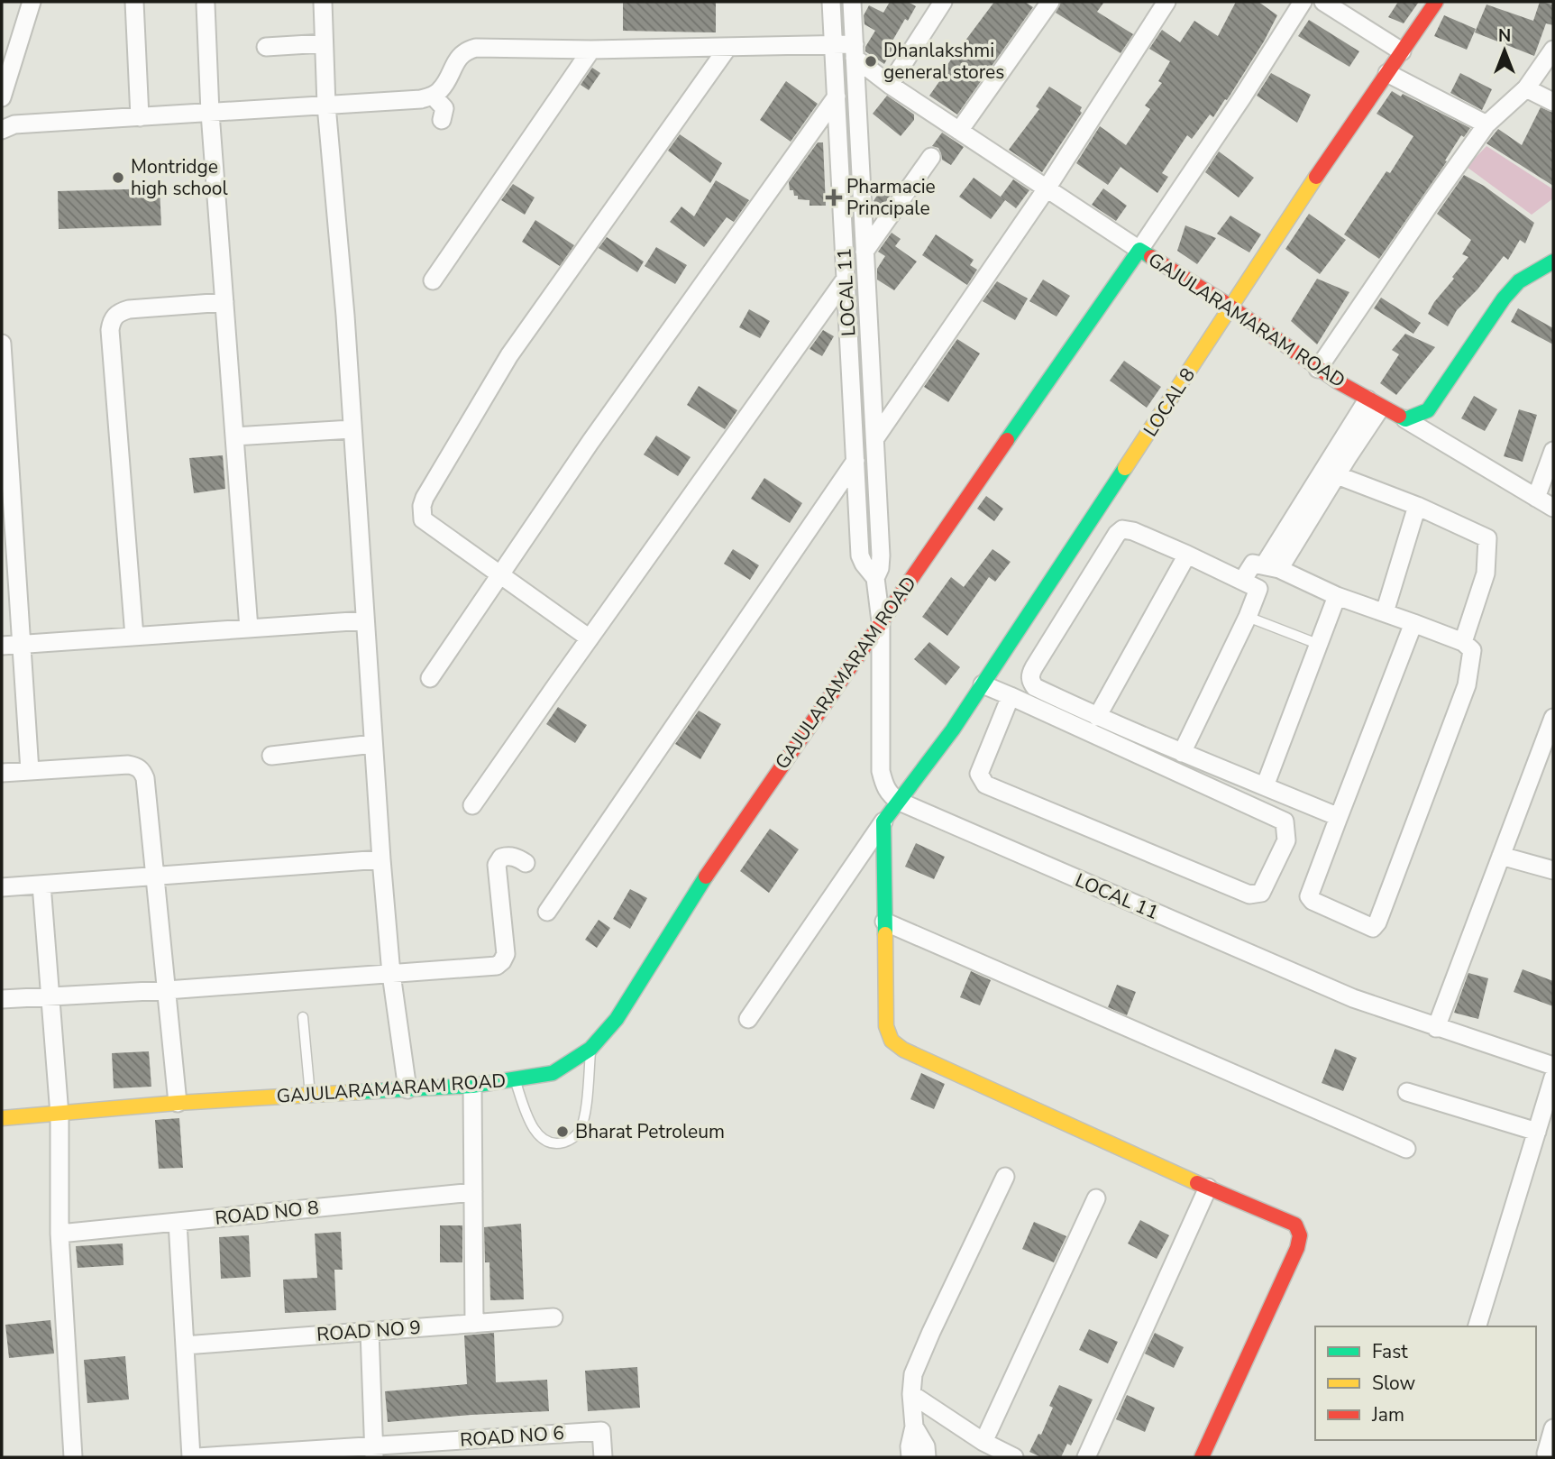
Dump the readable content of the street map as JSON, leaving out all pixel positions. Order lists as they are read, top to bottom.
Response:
{
  "streets": {
    "main road": ["GAJULARAMARAM ROAD", "LOCAL 8"],
    "street": [
      "LOCAL 11",
      "ROAD NO 8",
      "ROAD NO 9",
      "ROAD NO 6"
    ]
  },
  "crossings": [
    ["LOCAL 11", "GAJULARAMARAM ROAD"],
    ["LOCAL 11", "LOCAL 8"],
    ["GAJULARAMARAM ROAD", "LOCAL 8"]
  ],
  "places": {
    "other": ["Dhanlakshmi general stores", "Montridge high school", "Bharat Petroleum"],
    "health": ["Pharmacie Principale"]
  },
  "legend": ["Fast", "Slow", "Jam"],
  "north": "top"
}
